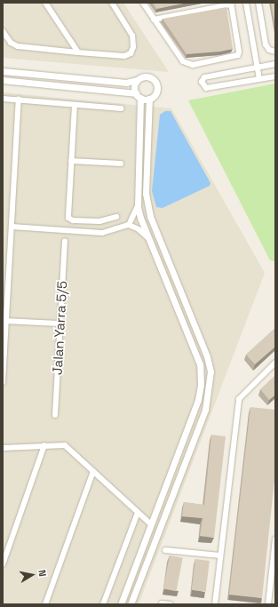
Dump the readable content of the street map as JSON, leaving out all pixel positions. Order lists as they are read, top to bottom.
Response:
{
  "streets": {
    "street": ["Jalan Yarra 5/5"]
  },
  "north": "right"
}
